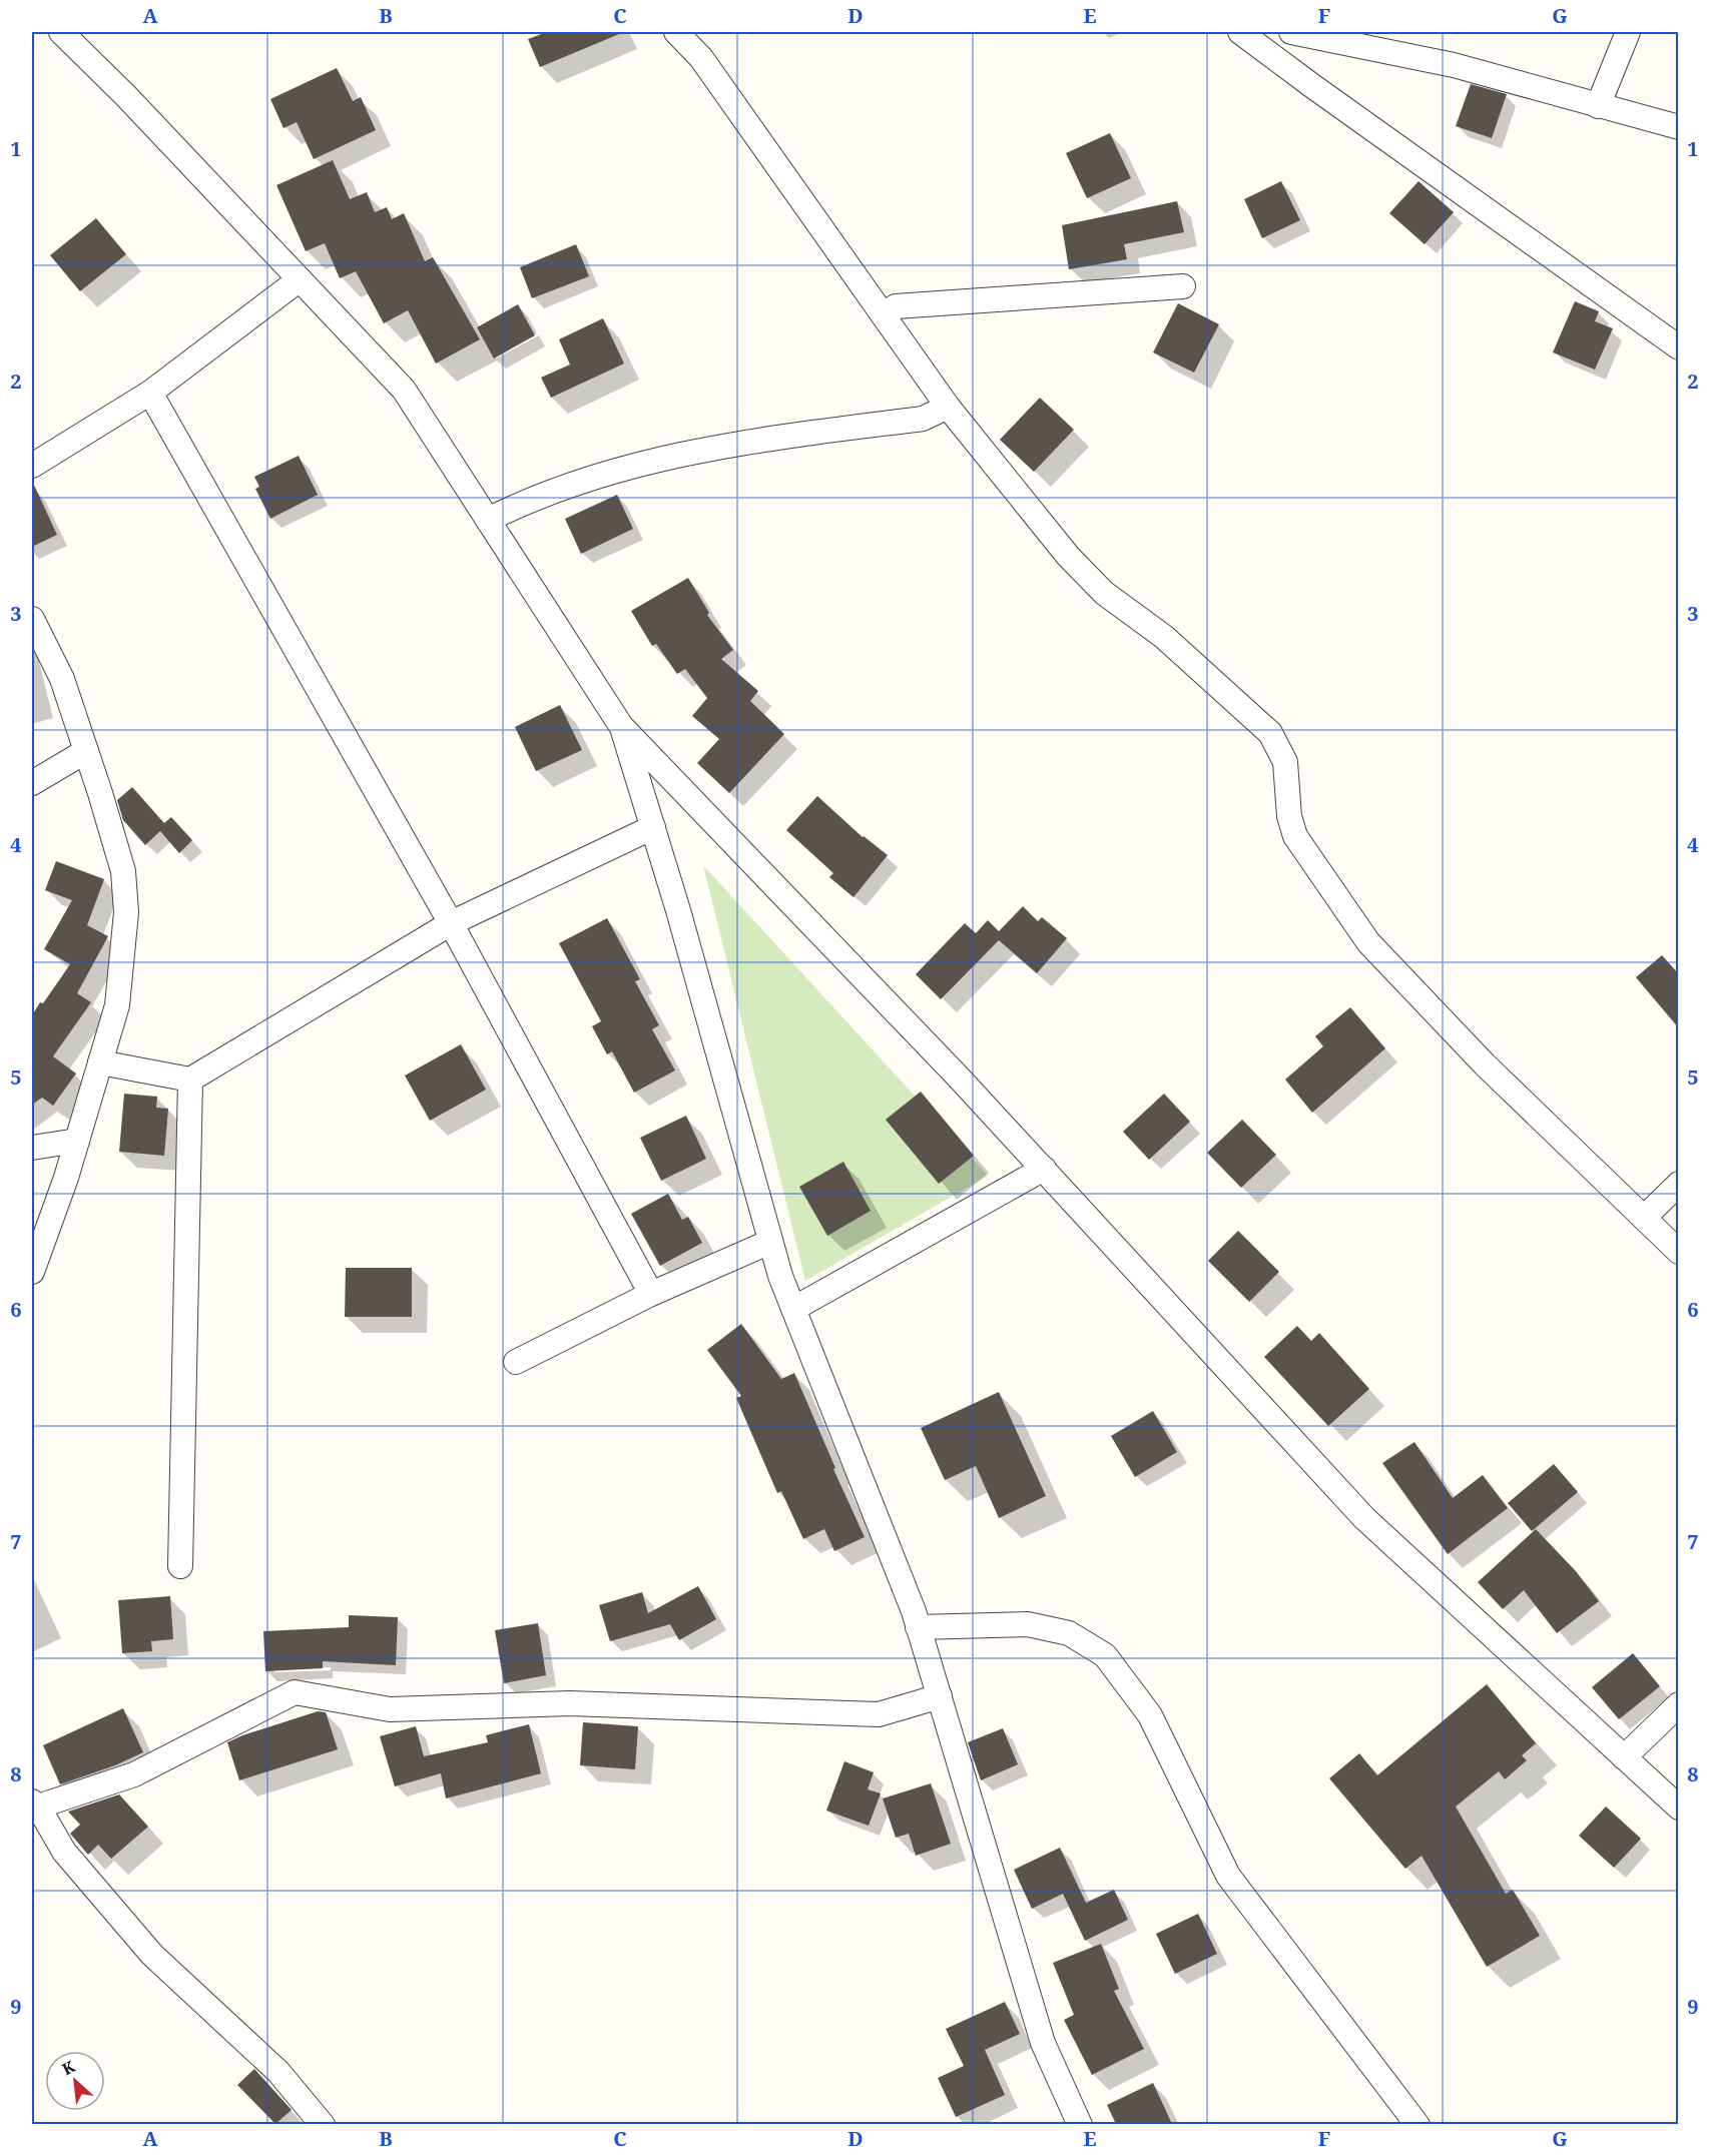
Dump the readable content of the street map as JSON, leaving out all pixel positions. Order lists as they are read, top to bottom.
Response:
{
  "north": "top left",
  "grid": {
    "columns": [
      "A",
      "B",
      "C",
      "D",
      "E",
      "F",
      "G"
    ],
    "rows": [
      "1",
      "2",
      "3",
      "4",
      "5",
      "6",
      "7",
      "8",
      "9"
    ]
  }
}
